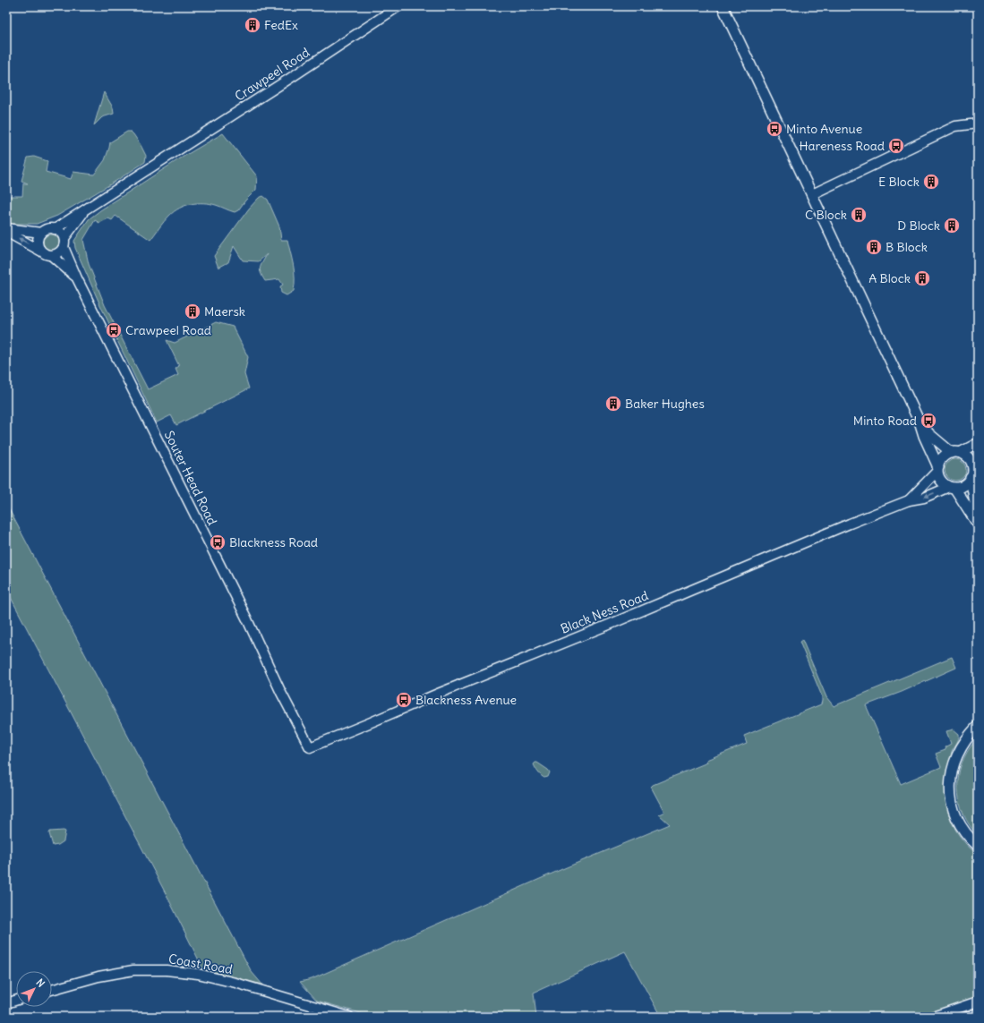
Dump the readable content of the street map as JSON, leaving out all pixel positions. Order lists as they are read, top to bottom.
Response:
{
  "streets": {
    "street": [
      "Crawpeel Road",
      "Souter Head Road",
      "Black Ness Road",
      "Coast Road"
    ]
  },
  "crossings": [
    ["Crawpeel Road", "Souter Head Road"],
    ["Souter Head Road", "Black Ness Road"]
  ],
  "places": {
    "building": [
      "FedEx",
      "E Block",
      "C Block",
      "D Block",
      "B Block",
      "A Block",
      "Maersk",
      "Baker Hughes"
    ],
    "bus stop": [
      "Minto Avenue",
      "Hareness Road",
      "Crawpeel Road",
      "Minto Road",
      "Blackness Road",
      "Blackness Avenue"
    ]
  },
  "north": "top right"
}
